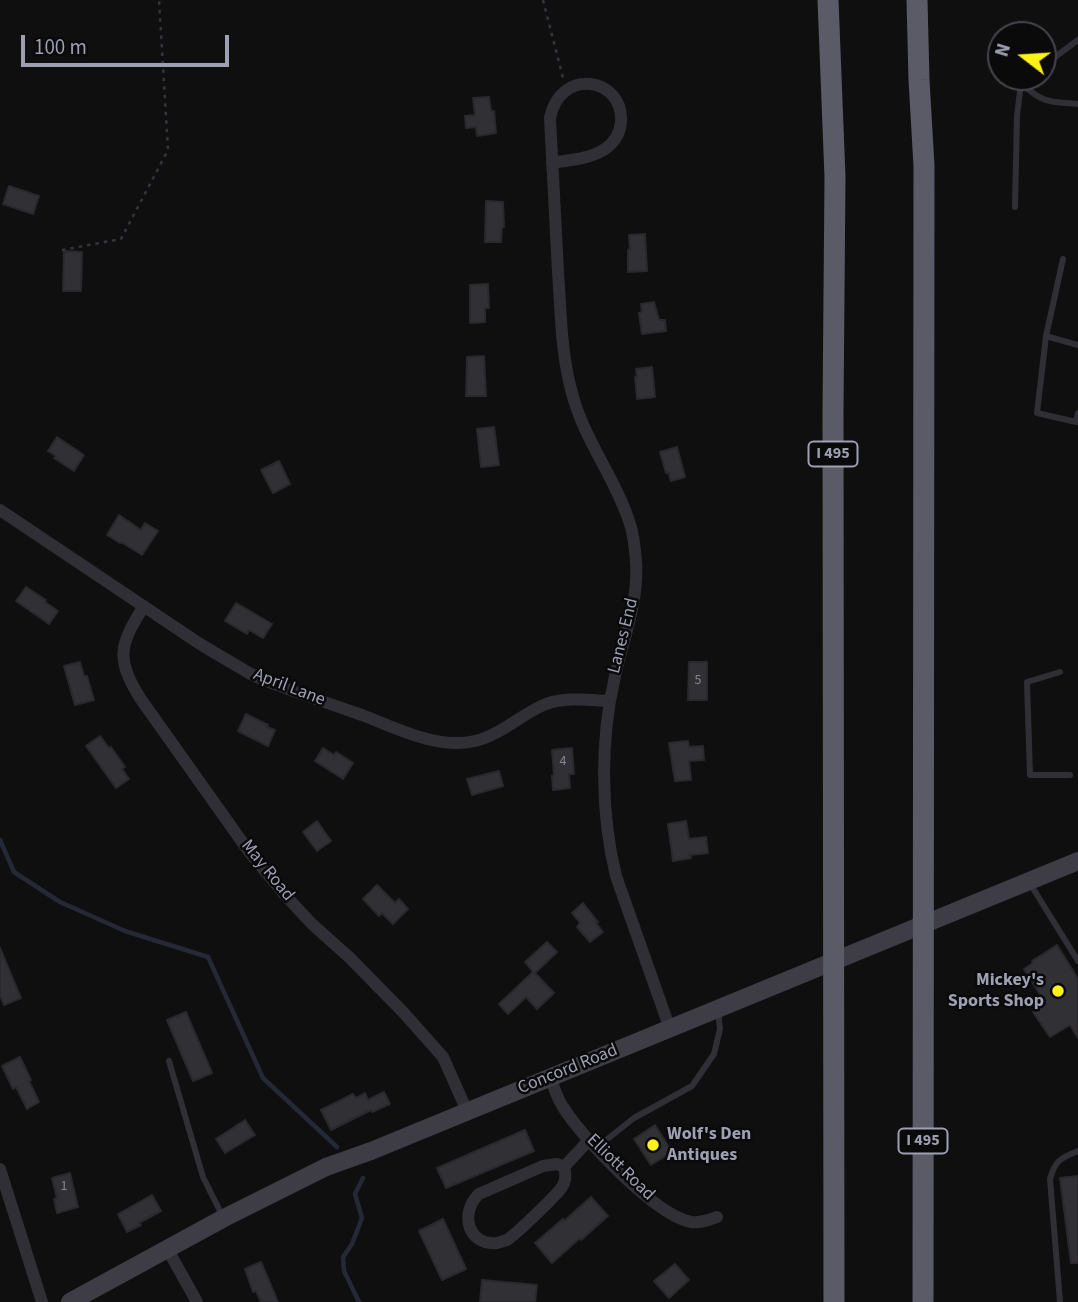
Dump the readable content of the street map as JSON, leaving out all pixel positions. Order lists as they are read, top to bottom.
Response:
{
  "streets": {
    "highway": ["I 495"],
    "main road": ["Concord Road"],
    "street": [
      "Lanes End",
      "April Lane",
      "May Road",
      "Elliott Road"
    ]
  },
  "crossings": [
    ["Lanes End", "April Lane"],
    ["Lanes End", "Concord Road"],
    ["April Lane", "May Road"],
    ["May Road", "Concord Road"],
    ["Concord Road", "Elliott Road"]
  ],
  "places": ["Mickey's Sports Shop", "Wolf's Den Antiques"],
  "house_numbers": ["5", "4", "1"],
  "scale_bar": "100 m",
  "north": "left"
}
